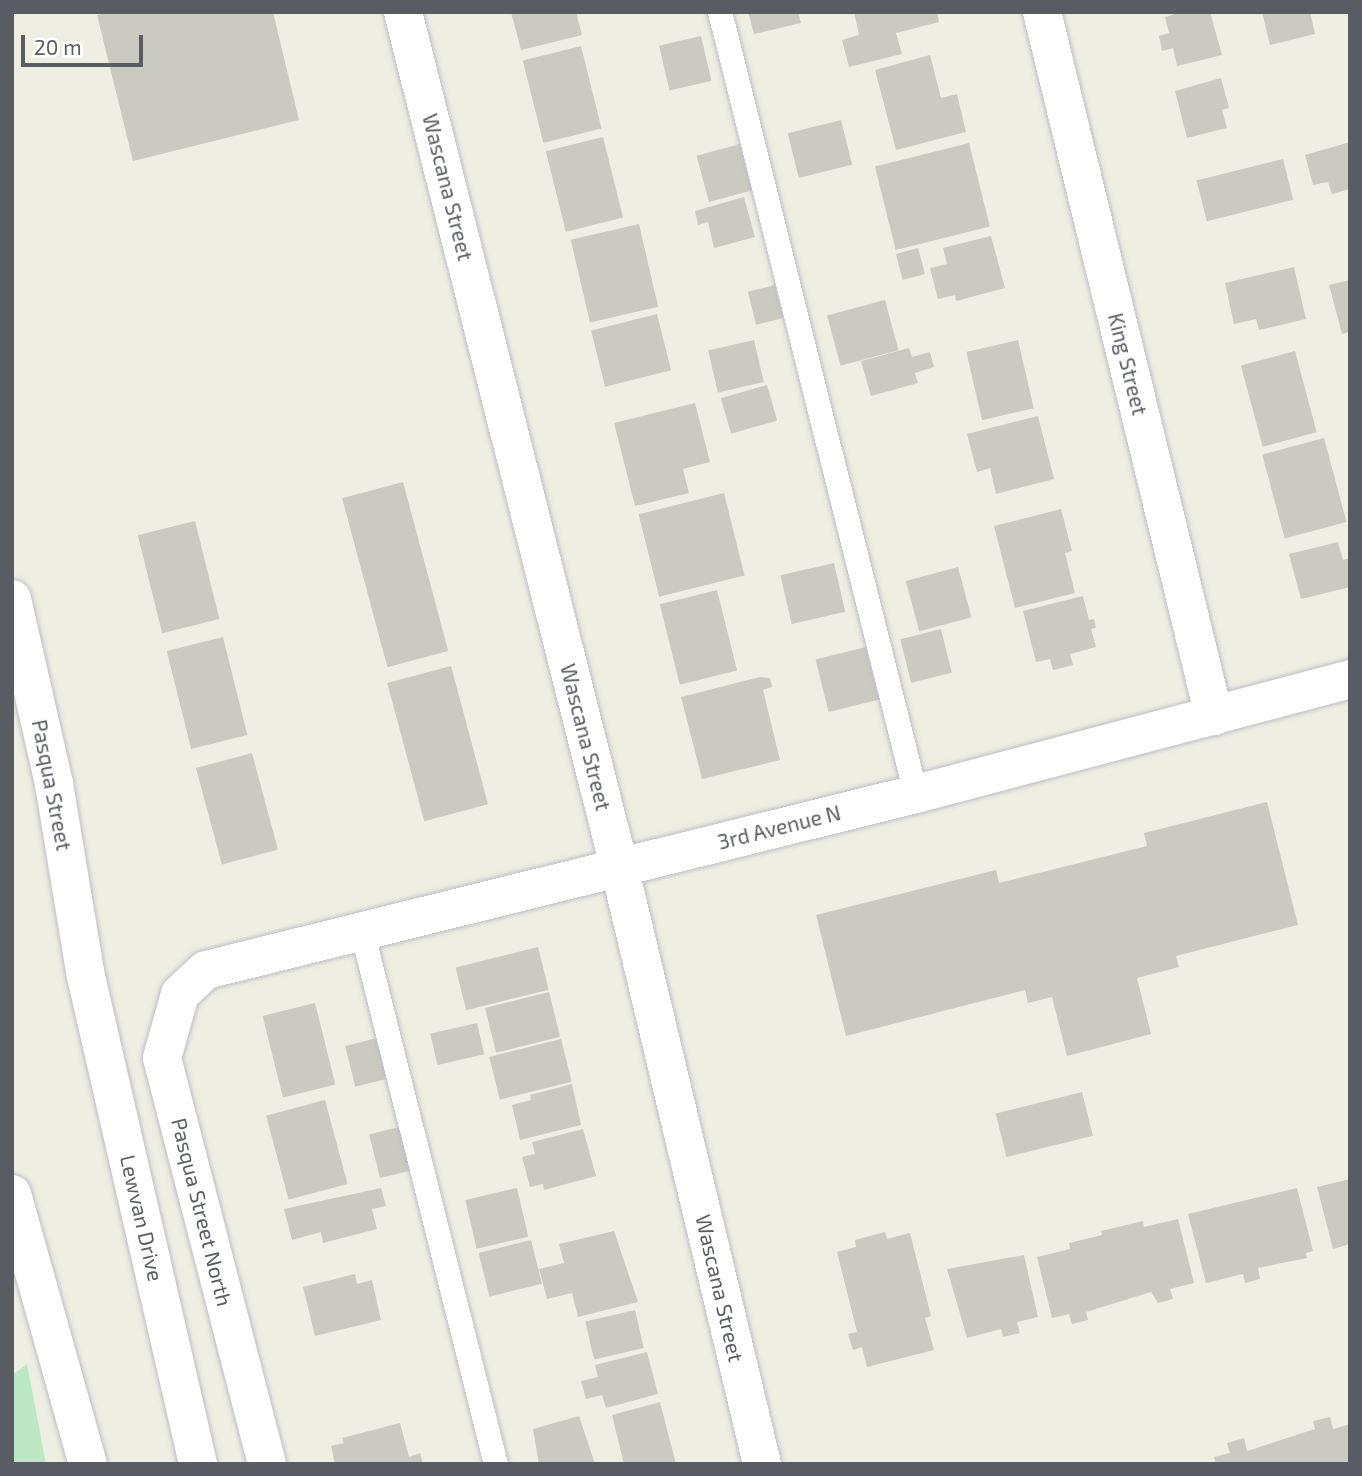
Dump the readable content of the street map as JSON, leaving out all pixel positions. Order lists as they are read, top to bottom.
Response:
{
  "streets": {
    "street": [
      "Wascana Street",
      "King Street",
      "Pasqua Street",
      "3rd Avenue N",
      "Pasqua Street North",
      "Lewvan Drive"
    ]
  },
  "crossings": [
    ["Wascana Street", "3rd Avenue N"],
    ["King Street", "3rd Avenue N"],
    ["Pasqua Street", "Lewvan Drive"],
    ["3rd Avenue N", "Pasqua Street North"]
  ],
  "scale_bar": "20 m"
}
